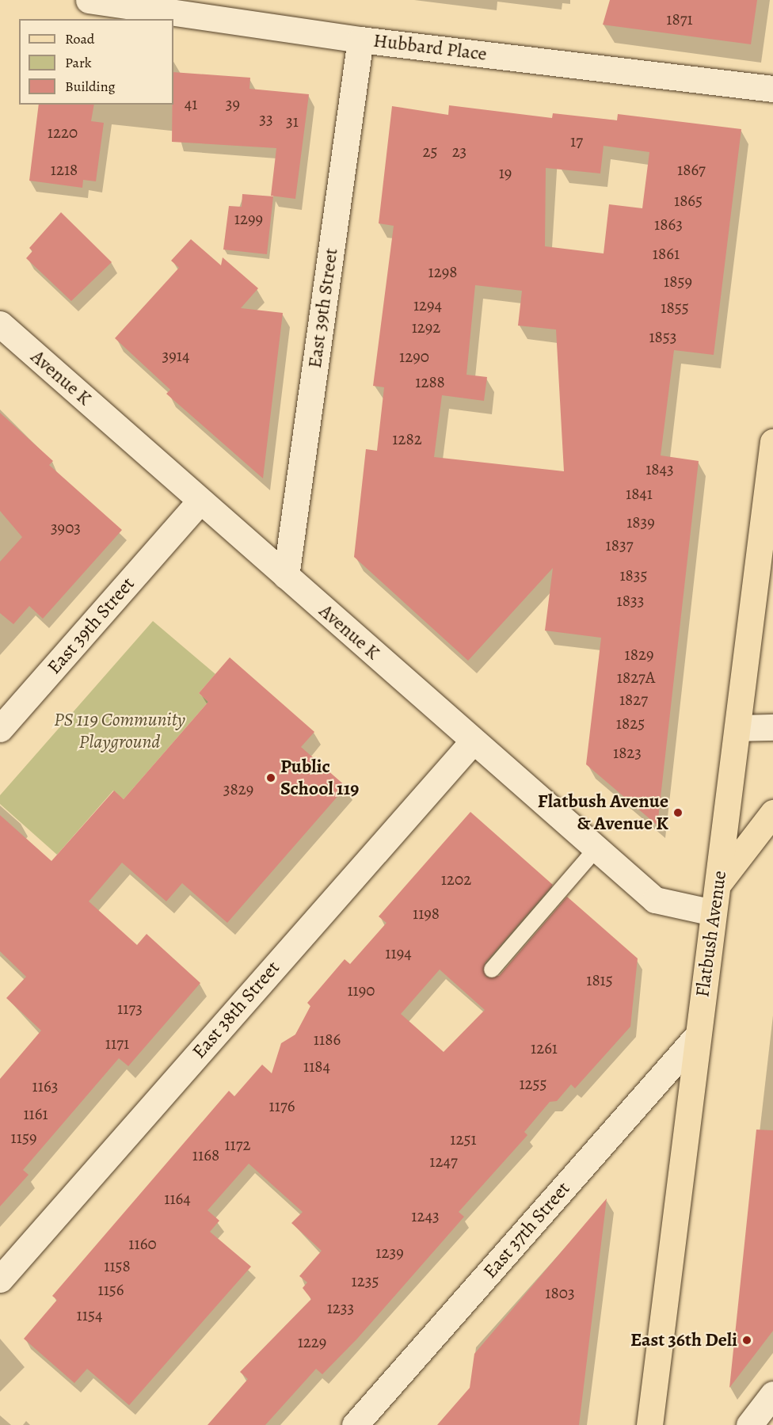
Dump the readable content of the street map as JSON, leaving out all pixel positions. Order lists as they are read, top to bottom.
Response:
{
  "streets": {
    "main road": ["Flatbush Avenue"],
    "street": [
      "Hubbard Place",
      "East 39th Street",
      "Avenue K",
      "East 38th Street",
      "East 37th Street"
    ]
  },
  "crossings": [
    ["Hubbard Place", "East 39th Street"],
    ["East 39th Street", "Avenue K"],
    ["Avenue K", "Flatbush Avenue"],
    ["Avenue K", "East 38th Street"],
    ["Flatbush Avenue", "East 37th Street"]
  ],
  "parks": ["PS 119 Community Playground"],
  "places": ["Public School 119", "Flatbush Avenue & Avenue K", "East 36th Deli"],
  "house_numbers": [
    "1871",
    "41",
    "39",
    "33",
    "31",
    "1220",
    "17",
    "25",
    "23",
    "1218",
    "1867",
    "19",
    "1865",
    "1299",
    "1863",
    "1861",
    "1298",
    "1859",
    "1294",
    "1855",
    "1292",
    "1853",
    "3914",
    "1290",
    "1288",
    "1282",
    "1843",
    "1841",
    "1839",
    "3903",
    "1837",
    "1835",
    "1833",
    "1829",
    "1827A",
    "1827",
    "1825",
    "1823",
    "3829",
    "1202",
    "1198",
    "1194",
    "1815",
    "1190",
    "1173",
    "1186",
    "1171",
    "1261",
    "1184",
    "1255",
    "1163",
    "1176",
    "1161",
    "1159",
    "1251",
    "1172",
    "1168",
    "1247",
    "1164",
    "1243",
    "1160",
    "1239",
    "1158",
    "1235",
    "1156",
    "1803",
    "1233",
    "1154",
    "1229"
  ],
  "legend": ["Road", "Park", "Building"]
}
